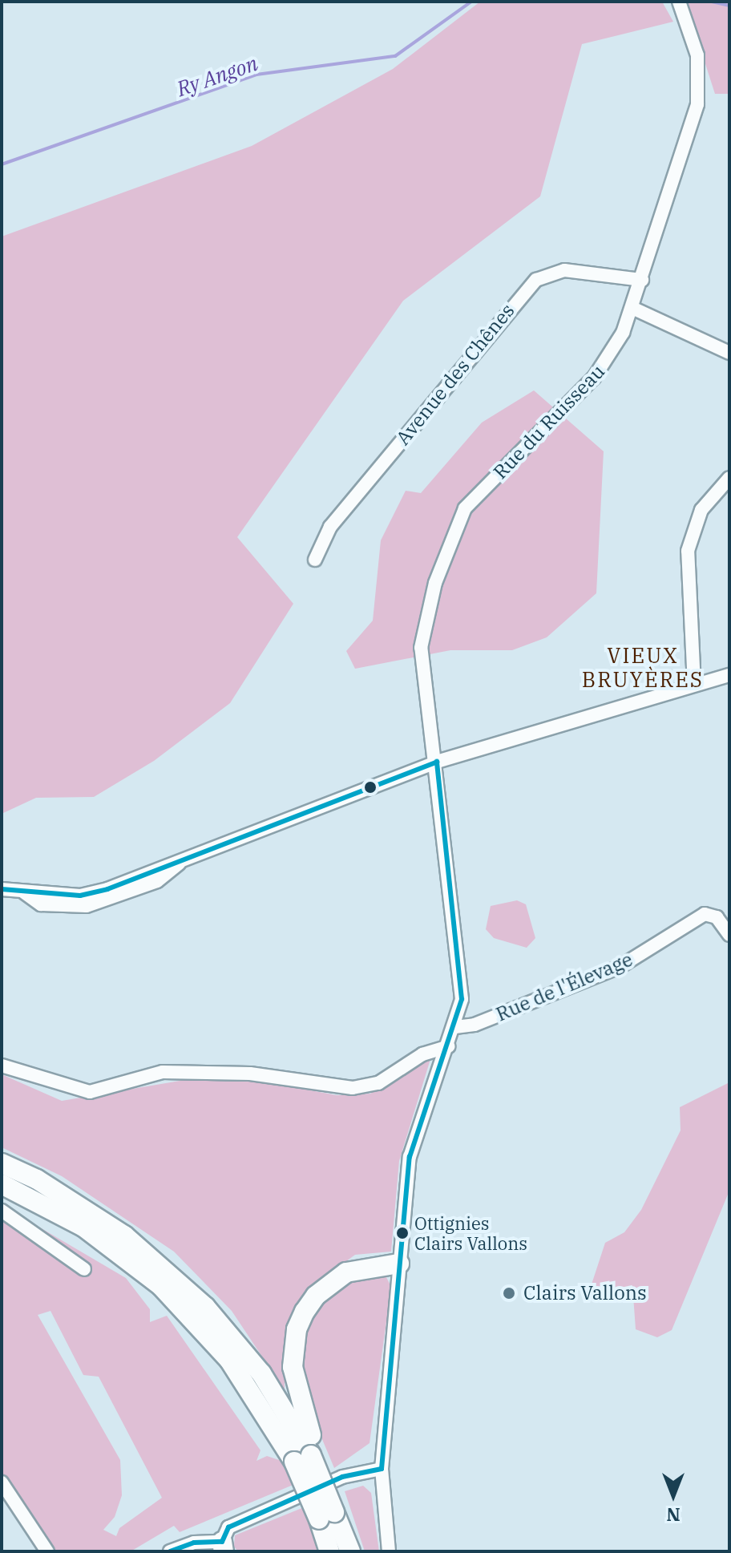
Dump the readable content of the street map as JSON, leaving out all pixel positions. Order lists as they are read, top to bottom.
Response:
{
  "streets": {
    "street": ["Avenue des Chênes", "Rue du Ruisseau", "Rue de l'Élevage"]
  },
  "crossings": [
    ["Avenue des Chênes", "Rue du Ruisseau"],
    ["Rue du Ruisseau", "Rue de l'Élevage"]
  ],
  "districts": ["VIEUX BRUYÈRES"],
  "water": ["Ry Angon"],
  "places": ["Ottignies Clairs Vallons", "Clairs Vallons"],
  "north": "bottom"
}
